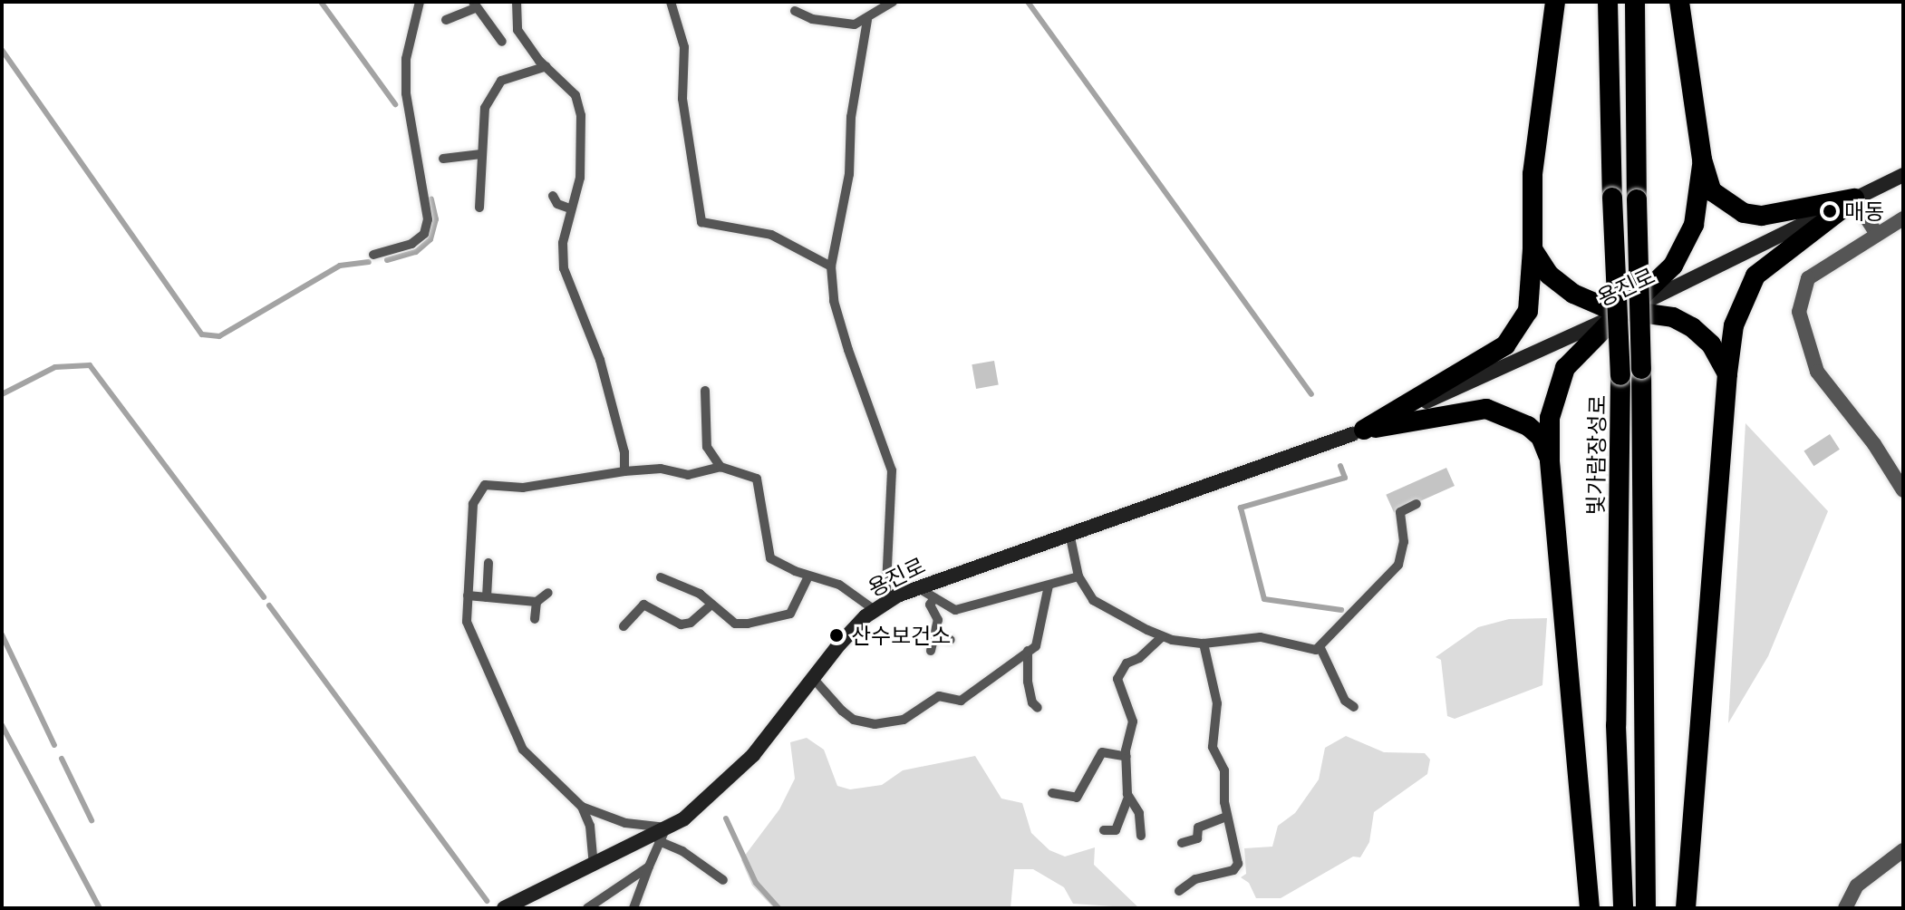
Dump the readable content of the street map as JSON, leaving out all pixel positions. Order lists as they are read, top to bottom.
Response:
{
  "streets": {
    "highway": ["빛가람장성로"],
    "main road": ["용진로"]
  },
  "places": ["매동", "산수보건소"]
}
